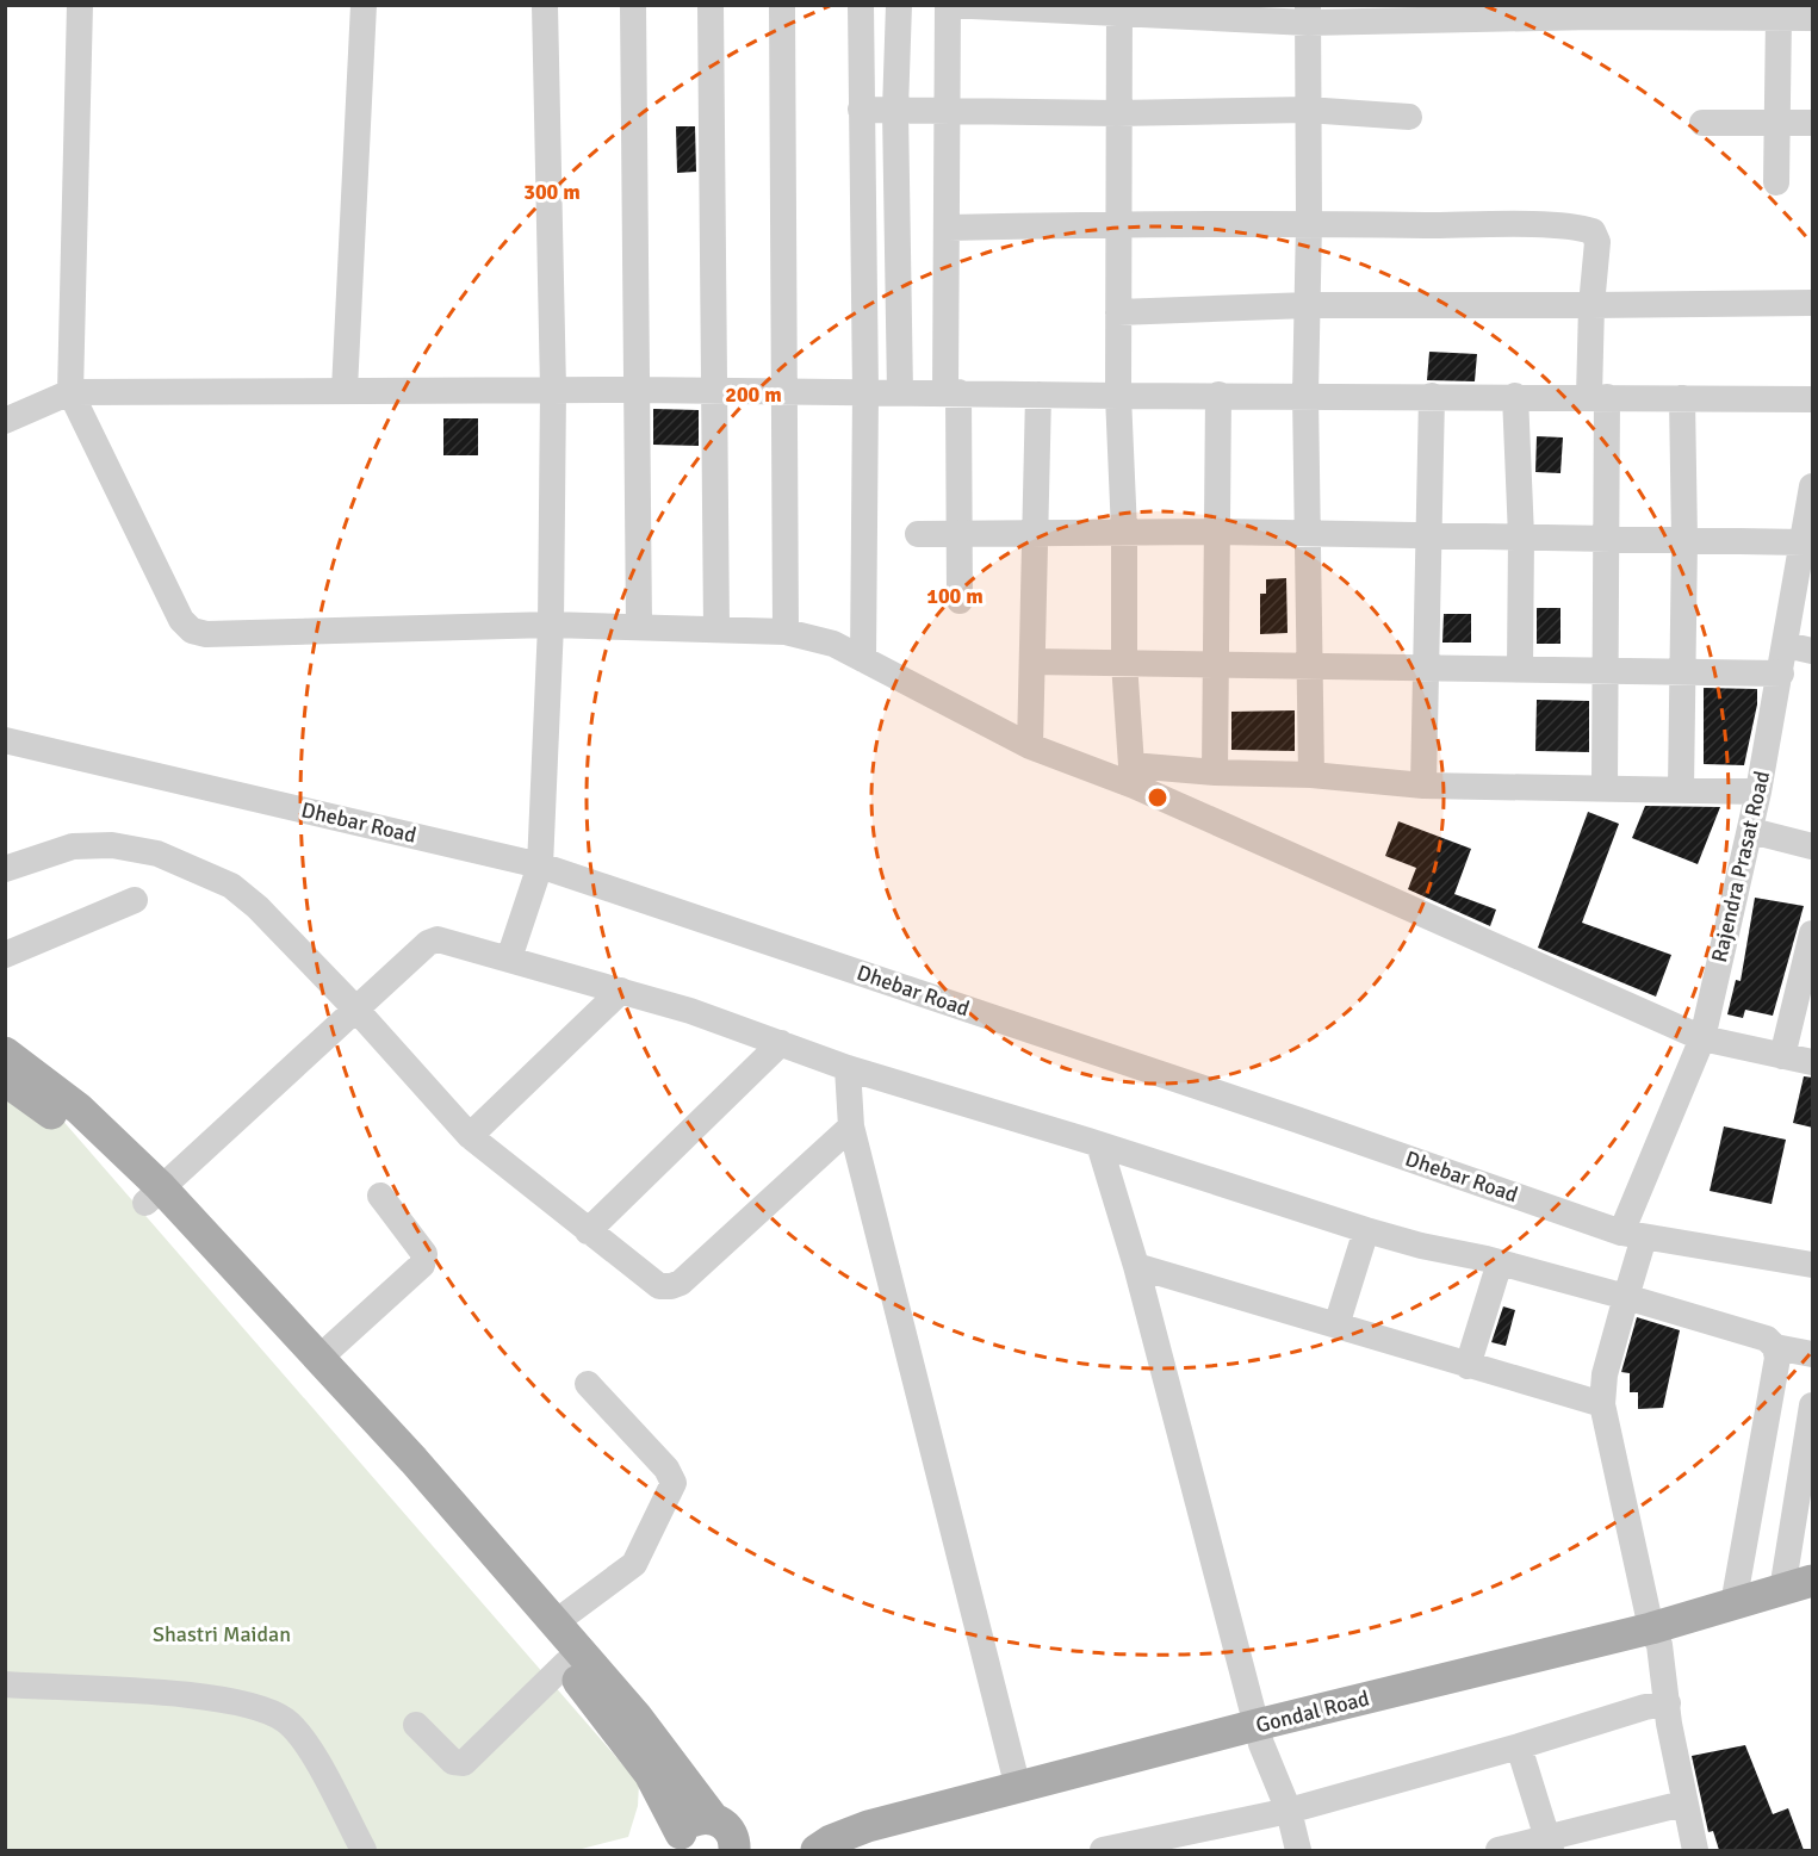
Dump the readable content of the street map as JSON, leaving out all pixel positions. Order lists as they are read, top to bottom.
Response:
{
  "streets": {
    "main road": ["Gondal Road"],
    "street": ["Dhebar Road", "Rajendra Prasat Road"]
  },
  "crossings": [
    ["Dhebar Road", "Rajendra Prasat Road"],
    ["Rajendra Prasat Road", "Gondal Road"]
  ],
  "parks": ["Shastri Maidan"],
  "rings": ["300 m", "200 m", "100 m"]
}
